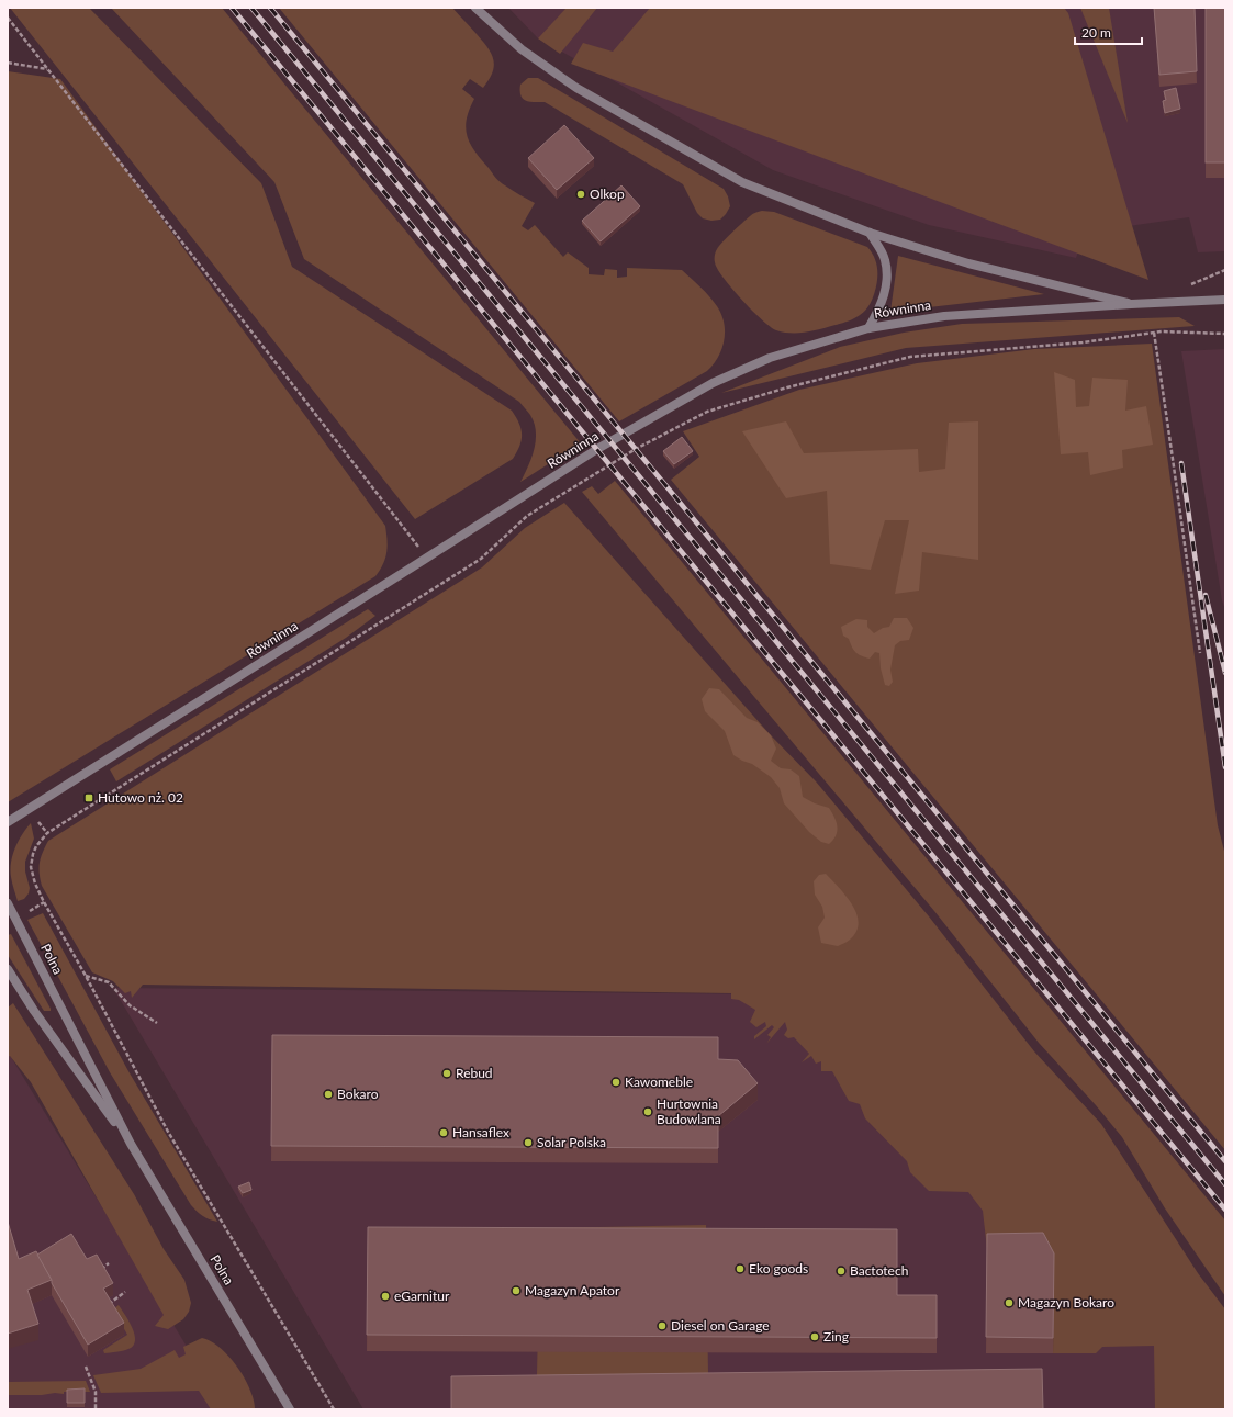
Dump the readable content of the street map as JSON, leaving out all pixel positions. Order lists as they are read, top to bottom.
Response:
{
  "streets": {
    "street": ["Równinna", "Polna"]
  },
  "places": {
    "other": [
      "Olkop",
      "Rebud",
      "Kawomeble",
      "Bokaro",
      "Hurtownia Budowlana",
      "Hansaflex",
      "Solar Polska",
      "Eko goods",
      "Bactotech",
      "Magazyn Apator",
      "eGarnitur",
      "Magazyn Bokaro",
      "Diesel on Garage",
      "Zing"
    ],
    "transit": ["Hutowo nż. 02"]
  },
  "scale_bar": "20 m"
}
